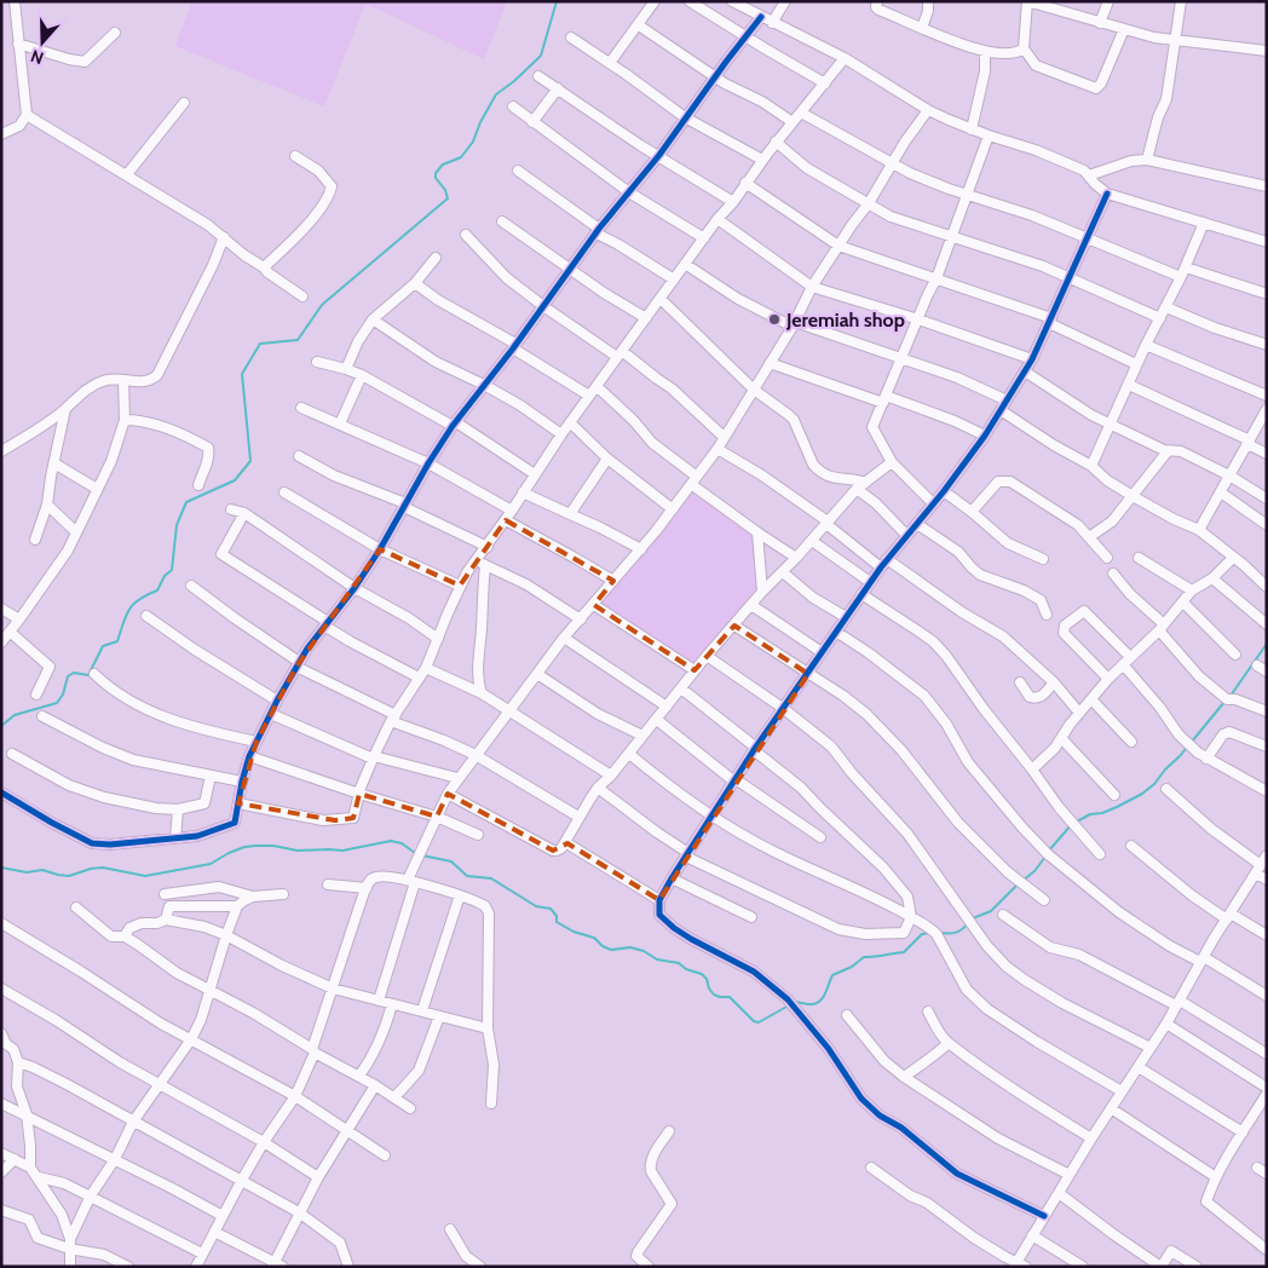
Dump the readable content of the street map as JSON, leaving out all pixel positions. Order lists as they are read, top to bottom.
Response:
{
  "places": ["Jeremiah shop"],
  "north": "bottom"
}
